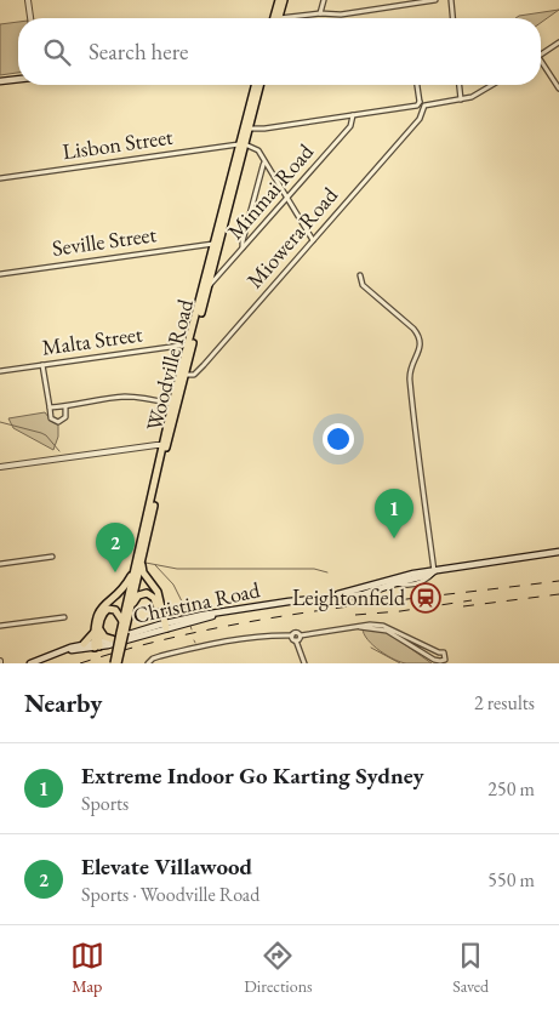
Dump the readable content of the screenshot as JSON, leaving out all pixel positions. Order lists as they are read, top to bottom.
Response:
{
  "streets": {
    "main road": ["Woodville Road", "Christina Road"],
    "street": [
      "Lisbon Street",
      "Minmai Road",
      "Miowera Road",
      "Seville Street",
      "Malta Street"
    ]
  },
  "crossings": [
    ["Lisbon Street", "Woodville Road"],
    ["Minmai Road", "Woodville Road"],
    ["Miowera Road", "Woodville Road"],
    ["Seville Street", "Woodville Road"],
    ["Malta Street", "Woodville Road"]
  ],
  "places": {
    "station": ["Leightonfield"]
  },
  "page": {
    "search": "Search here",
    "pins": ["1", "2"],
    "heading": ["Nearby", "2 results"],
    "list": [
      {
        "mark": "1",
        "name": "Extreme Indoor Go Karting Sydney",
        "note": "Sports",
        "value": "250 m"
      },
      {
        "mark": "2",
        "name": "Elevate Villawood",
        "note": "Sports · Woodville Road",
        "value": "550 m"
      }
    ],
    "nav": ["Map", "Directions", "Saved"]
  }
}
